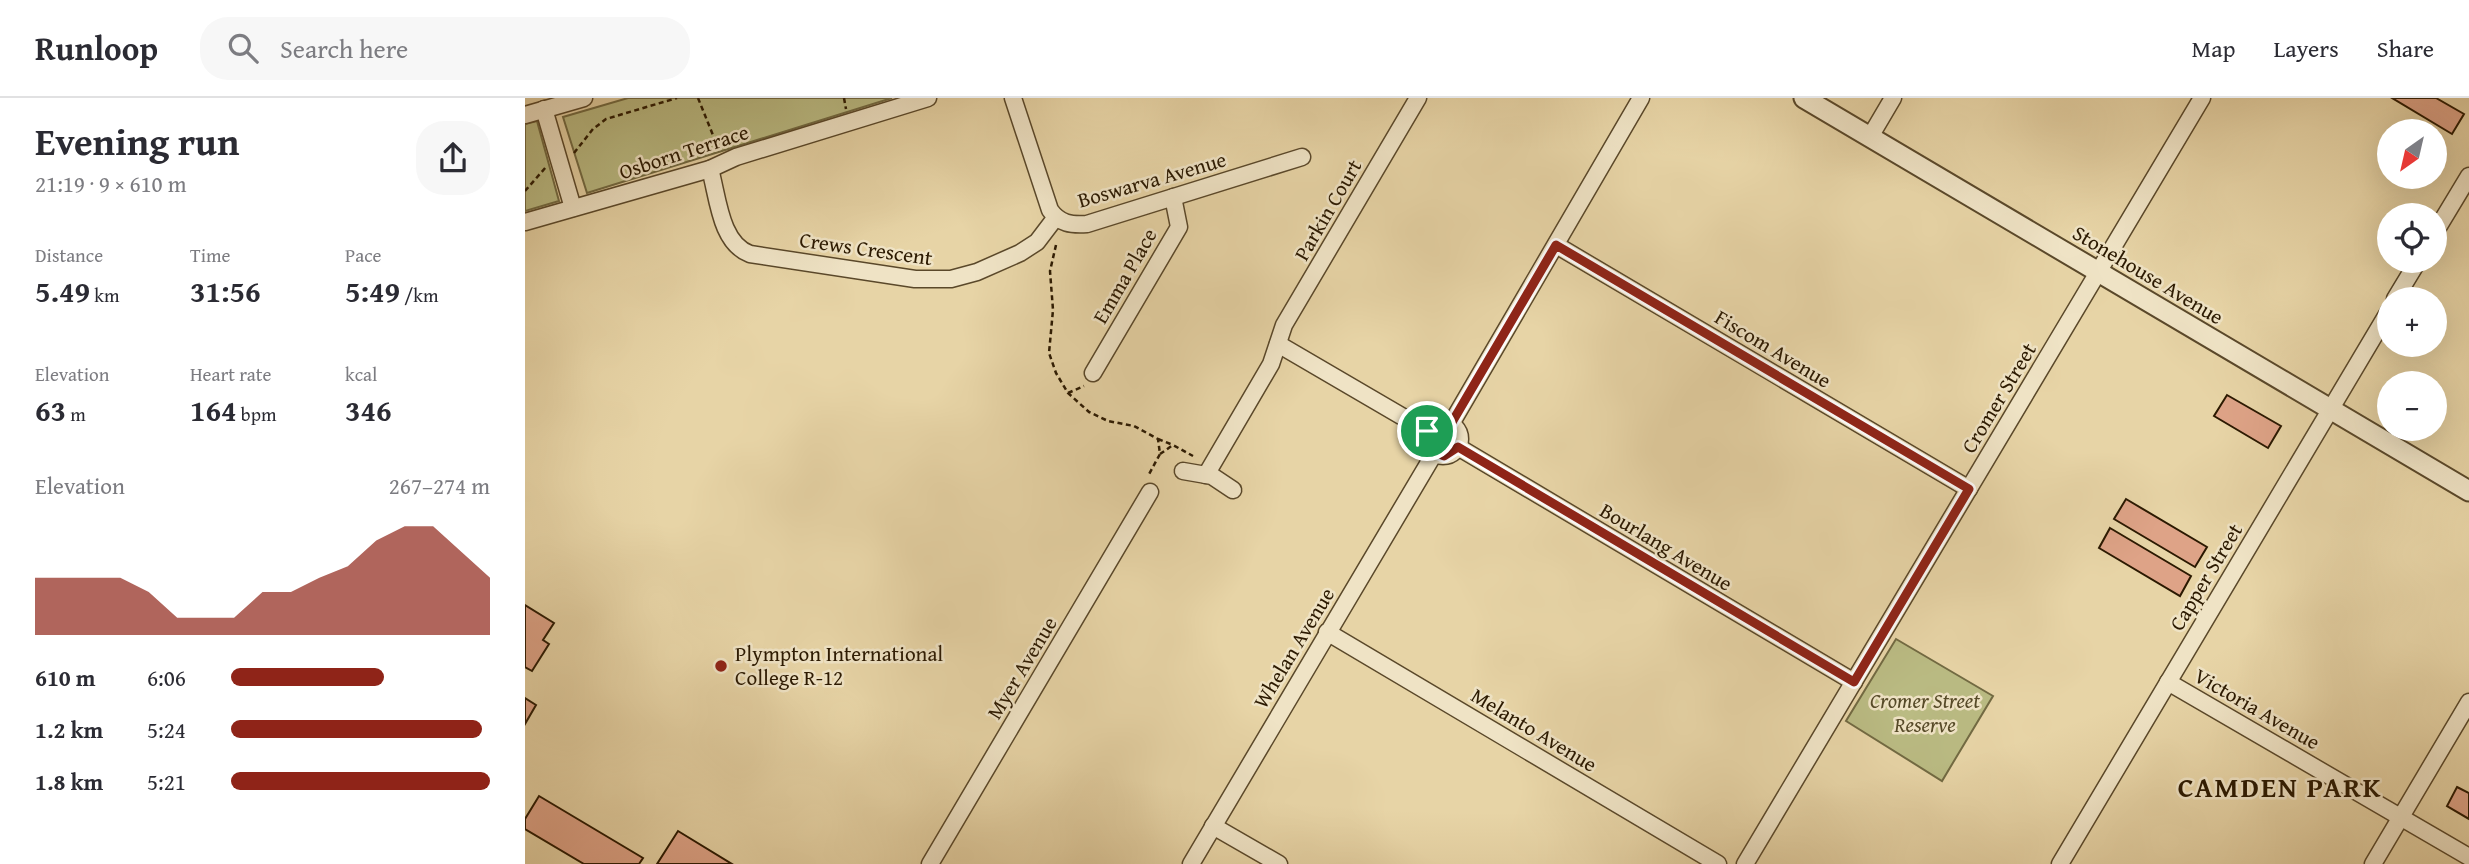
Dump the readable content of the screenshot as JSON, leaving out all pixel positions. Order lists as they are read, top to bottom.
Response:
{
  "streets": {
    "street": [
      "Osborn Terrace",
      "Boswarva Avenue",
      "Parkin Court",
      "Crews Crescent",
      "Stonehouse Avenue",
      "Emma Place",
      "Fiscom Avenue",
      "Cromer Street",
      "Bourlang Avenue",
      "Capper Street",
      "Whelan Avenue",
      "Myer Avenue",
      "Victoria Avenue",
      "Melanto Avenue"
    ]
  },
  "crossings": [
    ["Osborn Terrace", "Crews Crescent"],
    ["Boswarva Avenue", "Crews Crescent"],
    ["Boswarva Avenue", "Emma Place"],
    ["Stonehouse Avenue", "Cromer Street"],
    ["Stonehouse Avenue", "Capper Street"],
    ["Fiscom Avenue", "Cromer Street"],
    ["Cromer Street", "Bourlang Avenue"],
    ["Bourlang Avenue", "Whelan Avenue"],
    ["Capper Street", "Victoria Avenue"],
    ["Whelan Avenue", "Melanto Avenue"]
  ],
  "districts": ["CAMDEN PARK"],
  "parks": ["Cromer Street Reserve"],
  "places": ["Plympton International College R-12"],
  "north": "bottom left",
  "page": {
    "header": "Runloop",
    "search": "Search here",
    "nav": ["Map", "Layers", "Share"],
    "heading": ["Evening run", "21:19 · 9 × 610 m"],
    "map_buttons": ["+", "−"],
    "stats": [
      ["Distance", "5.49 km"],
      ["Time", "31:56"],
      ["Pace", "5:49 /km"],
      ["Elevation", "63 m"],
      ["Heart rate", "164 bpm"],
      ["kcal", "346"]
    ],
    "chart": ["Elevation", "267–274 m"],
    "list": [
      {
        "name": "610 m",
        "note": "6:06"
      },
      {
        "name": "1.2 km",
        "note": "5:24"
      },
      {
        "name": "1.8 km",
        "note": "5:21"
      }
    ]
  }
}
